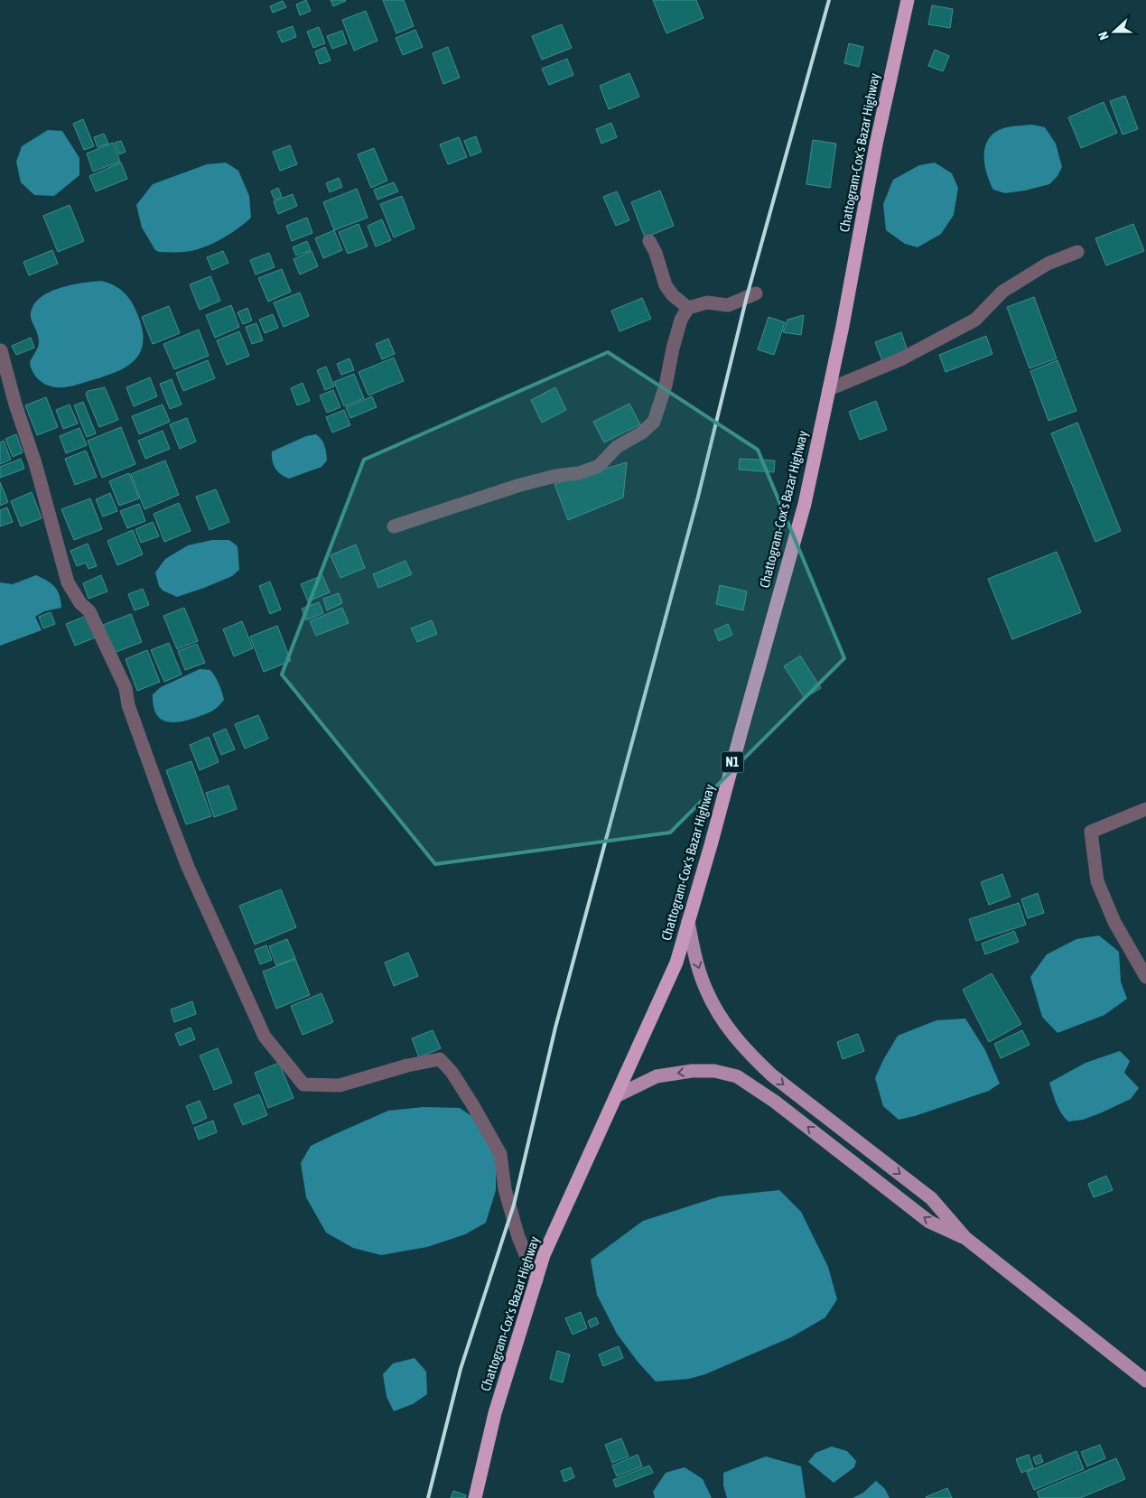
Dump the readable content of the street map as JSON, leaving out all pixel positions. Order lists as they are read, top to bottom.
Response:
{
  "streets": {
    "highway": ["Chattogram-Cox's Bazar Highway", "N1"]
  },
  "north": "left"
}
